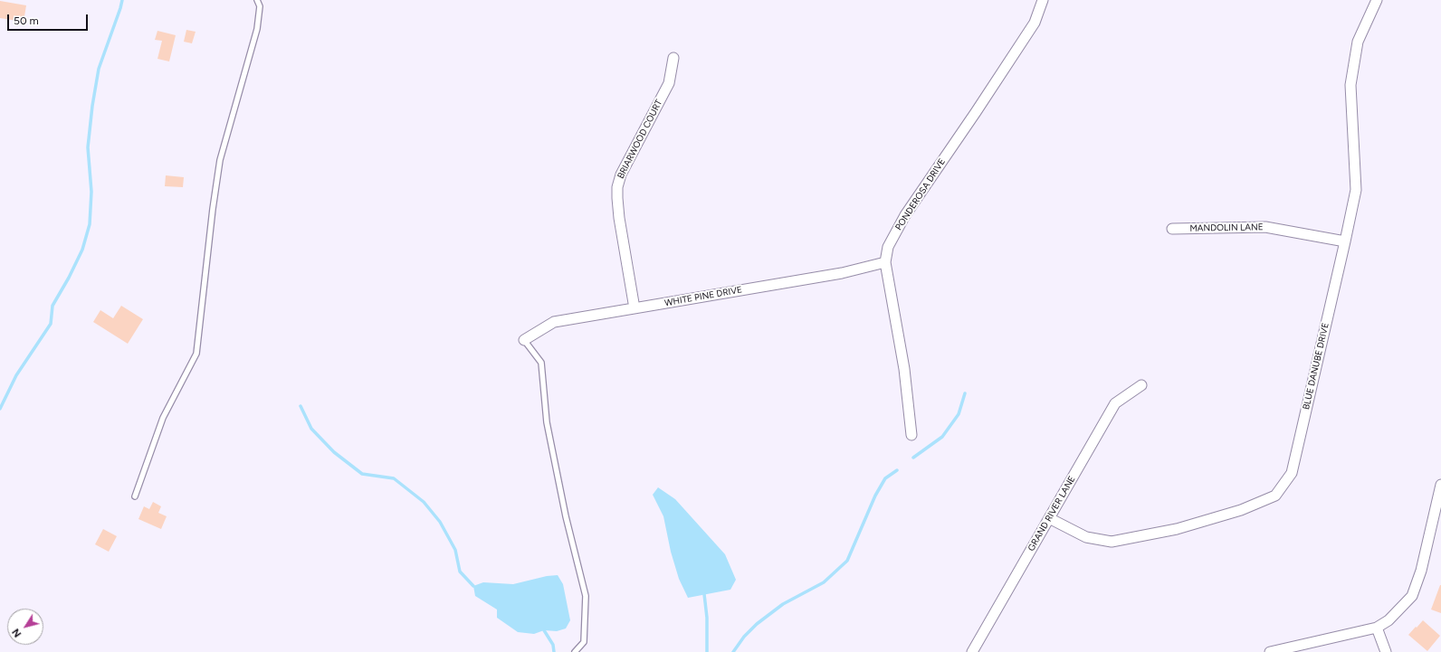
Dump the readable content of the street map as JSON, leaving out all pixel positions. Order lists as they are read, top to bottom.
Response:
{
  "streets": {
    "street": [
      "BRIARWOOD COURT",
      "PONDEROSA DRIVE",
      "MANDOLIN LANE",
      "WHITE PINE DRIVE",
      "BLUE DANUBE DRIVE",
      "GRAND RIVER LANE"
    ]
  },
  "crossings": [
    ["BRIARWOOD COURT", "WHITE PINE DRIVE"],
    ["PONDEROSA DRIVE", "WHITE PINE DRIVE"],
    ["MANDOLIN LANE", "BLUE DANUBE DRIVE"],
    ["BLUE DANUBE DRIVE", "GRAND RIVER LANE"]
  ],
  "scale_bar": "50 m",
  "north": "bottom left"
}
